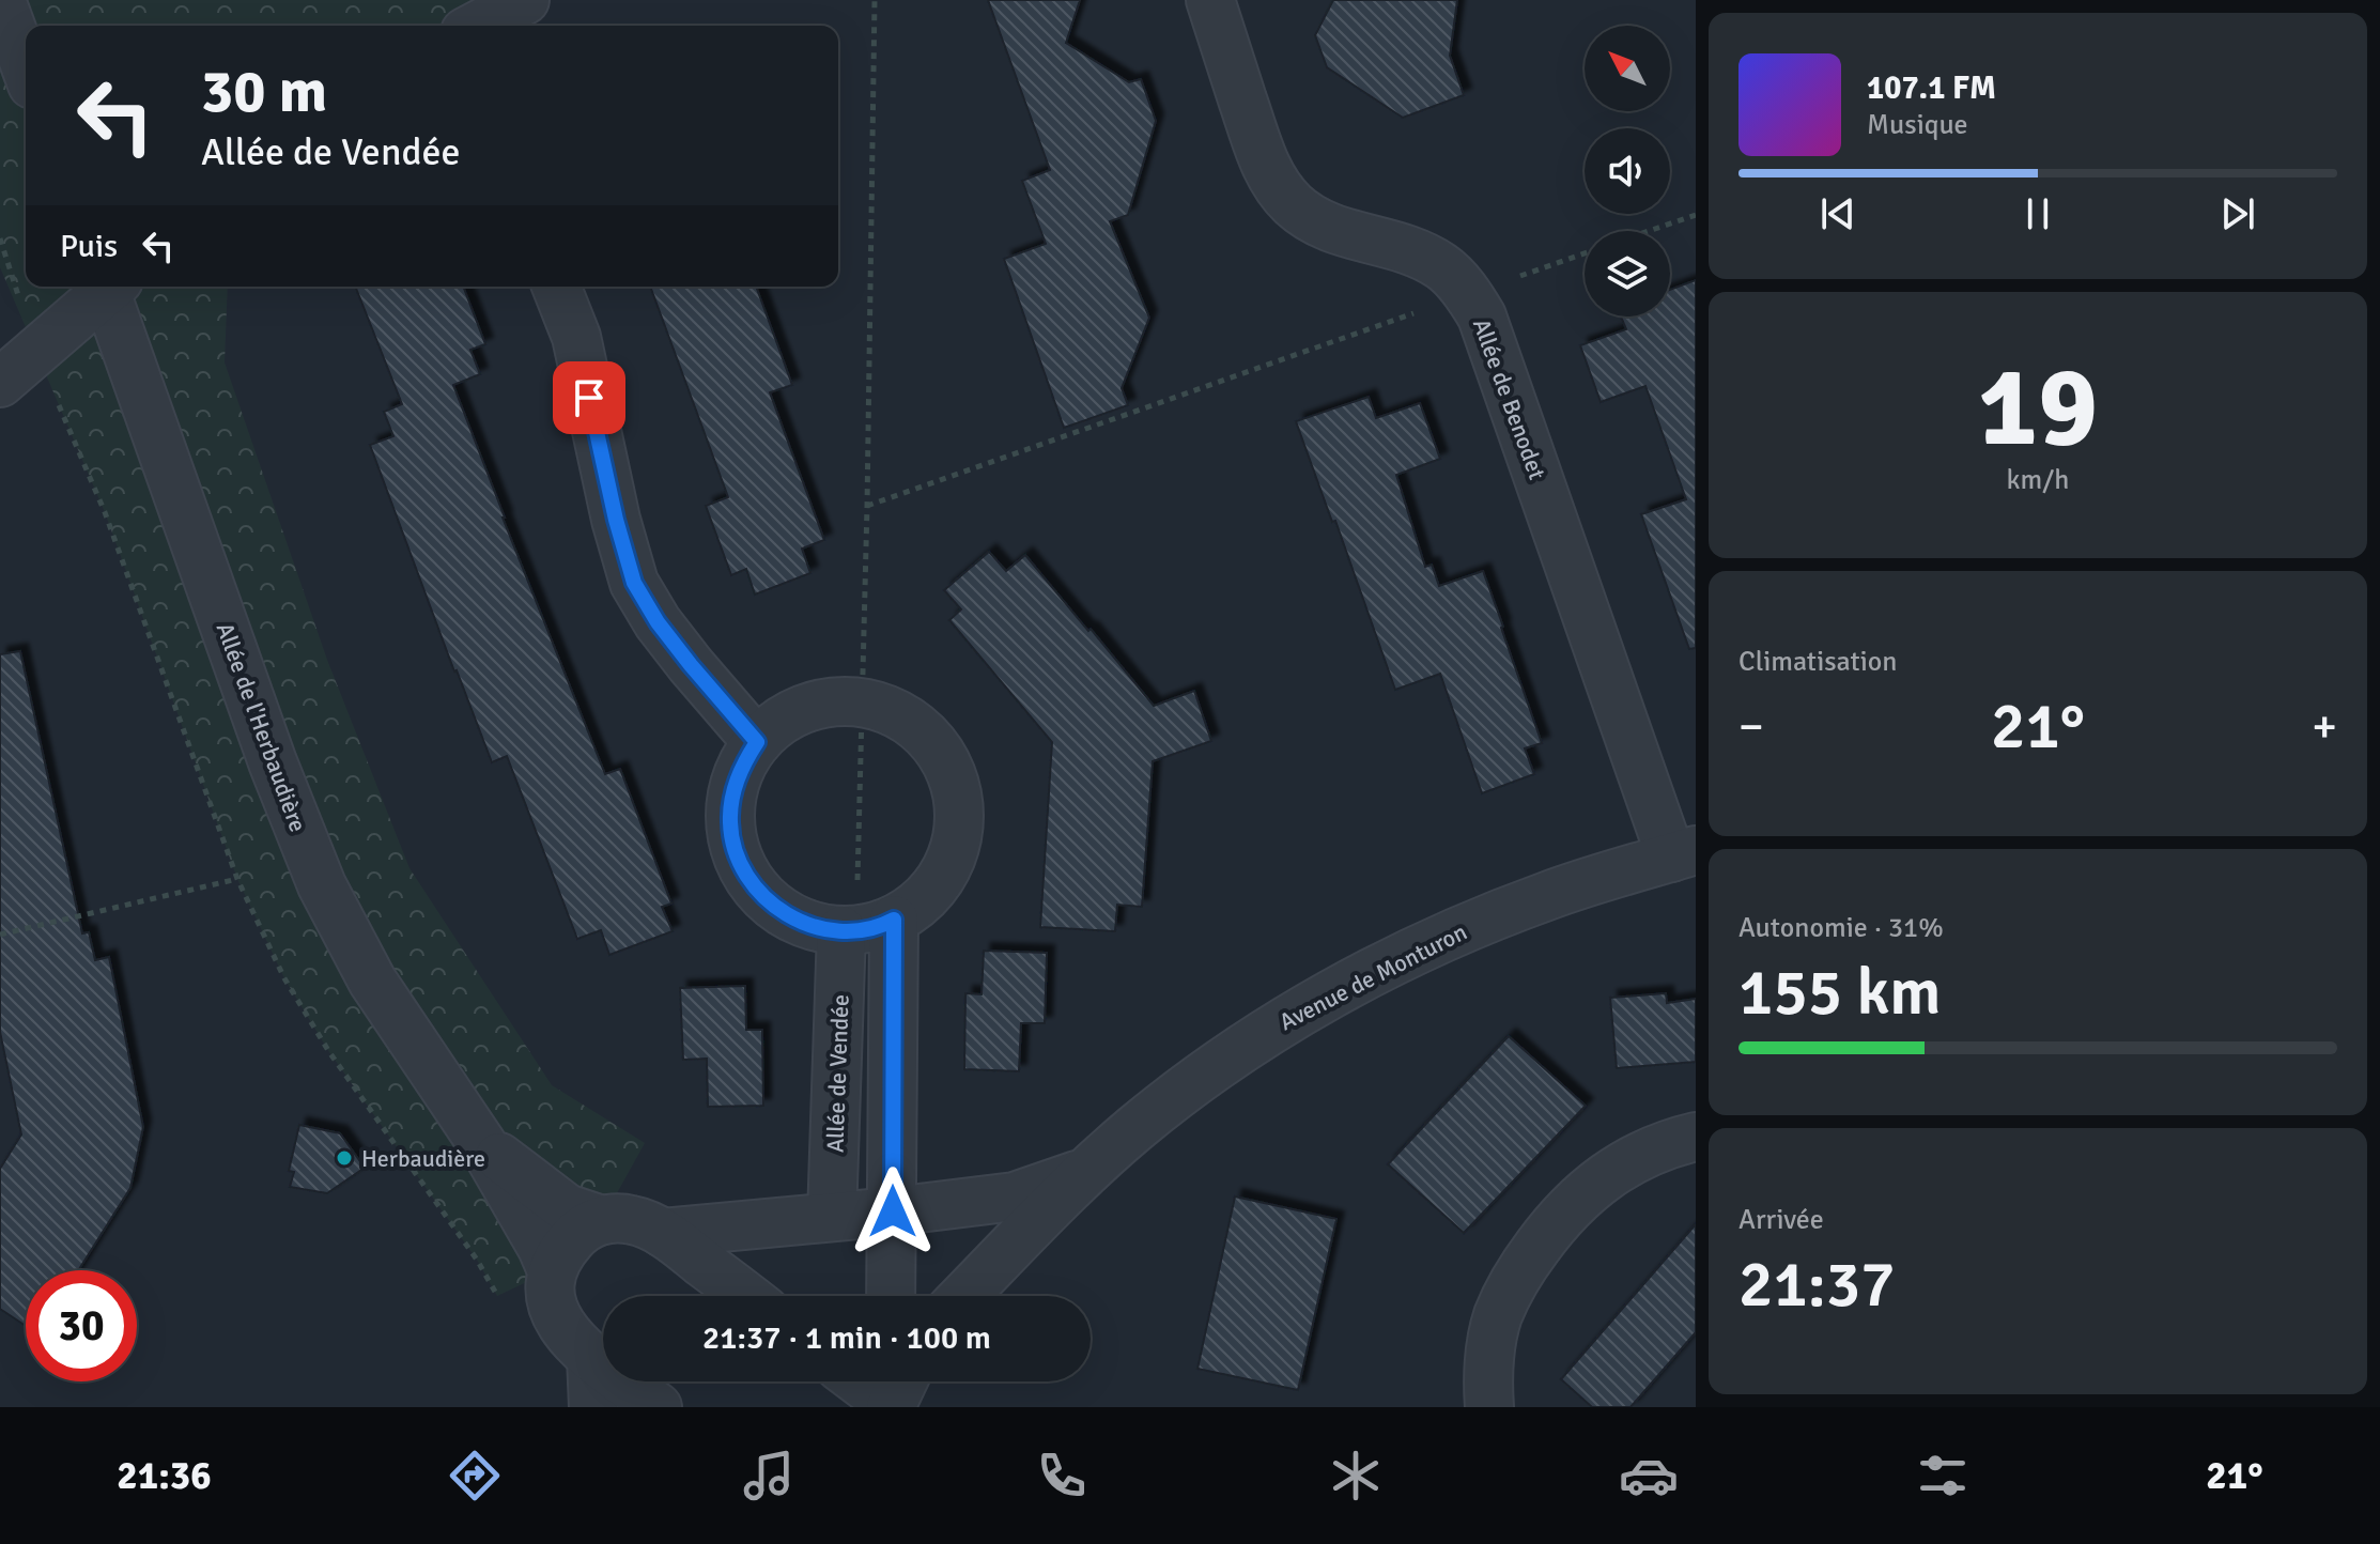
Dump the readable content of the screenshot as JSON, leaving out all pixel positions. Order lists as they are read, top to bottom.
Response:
{
  "streets": {
    "street": [
      "Allée de Benodet",
      "Allée de l'Herbaudière",
      "Avenue de Monturon",
      "Allée de Vendée"
    ]
  },
  "crossings": [
    ["Allée de Benodet", "Avenue de Monturon"],
    ["Allée de l'Herbaudière", "Avenue de Monturon"],
    ["Avenue de Monturon", "Allée de Vendée"]
  ],
  "places": ["Herbaudière"],
  "north": "top left",
  "page": {
    "turn": ["30 m", "Allée de Vendée"],
    "song": ["107.1 FM", "Musique"],
    "then": "Puis",
    "tile": [
      ["19", "km/h"],
      "Climatisation",
      ["Autonomie · 31%", "155 km"],
      ["Arrivée", "21:37"]
    ],
    "heat": ["−", "21°", "+"],
    "limit": "30",
    "trip": "21:37 · 1 min · 100 m",
    "tabs": ["21:36", "21°"]
  }
}
